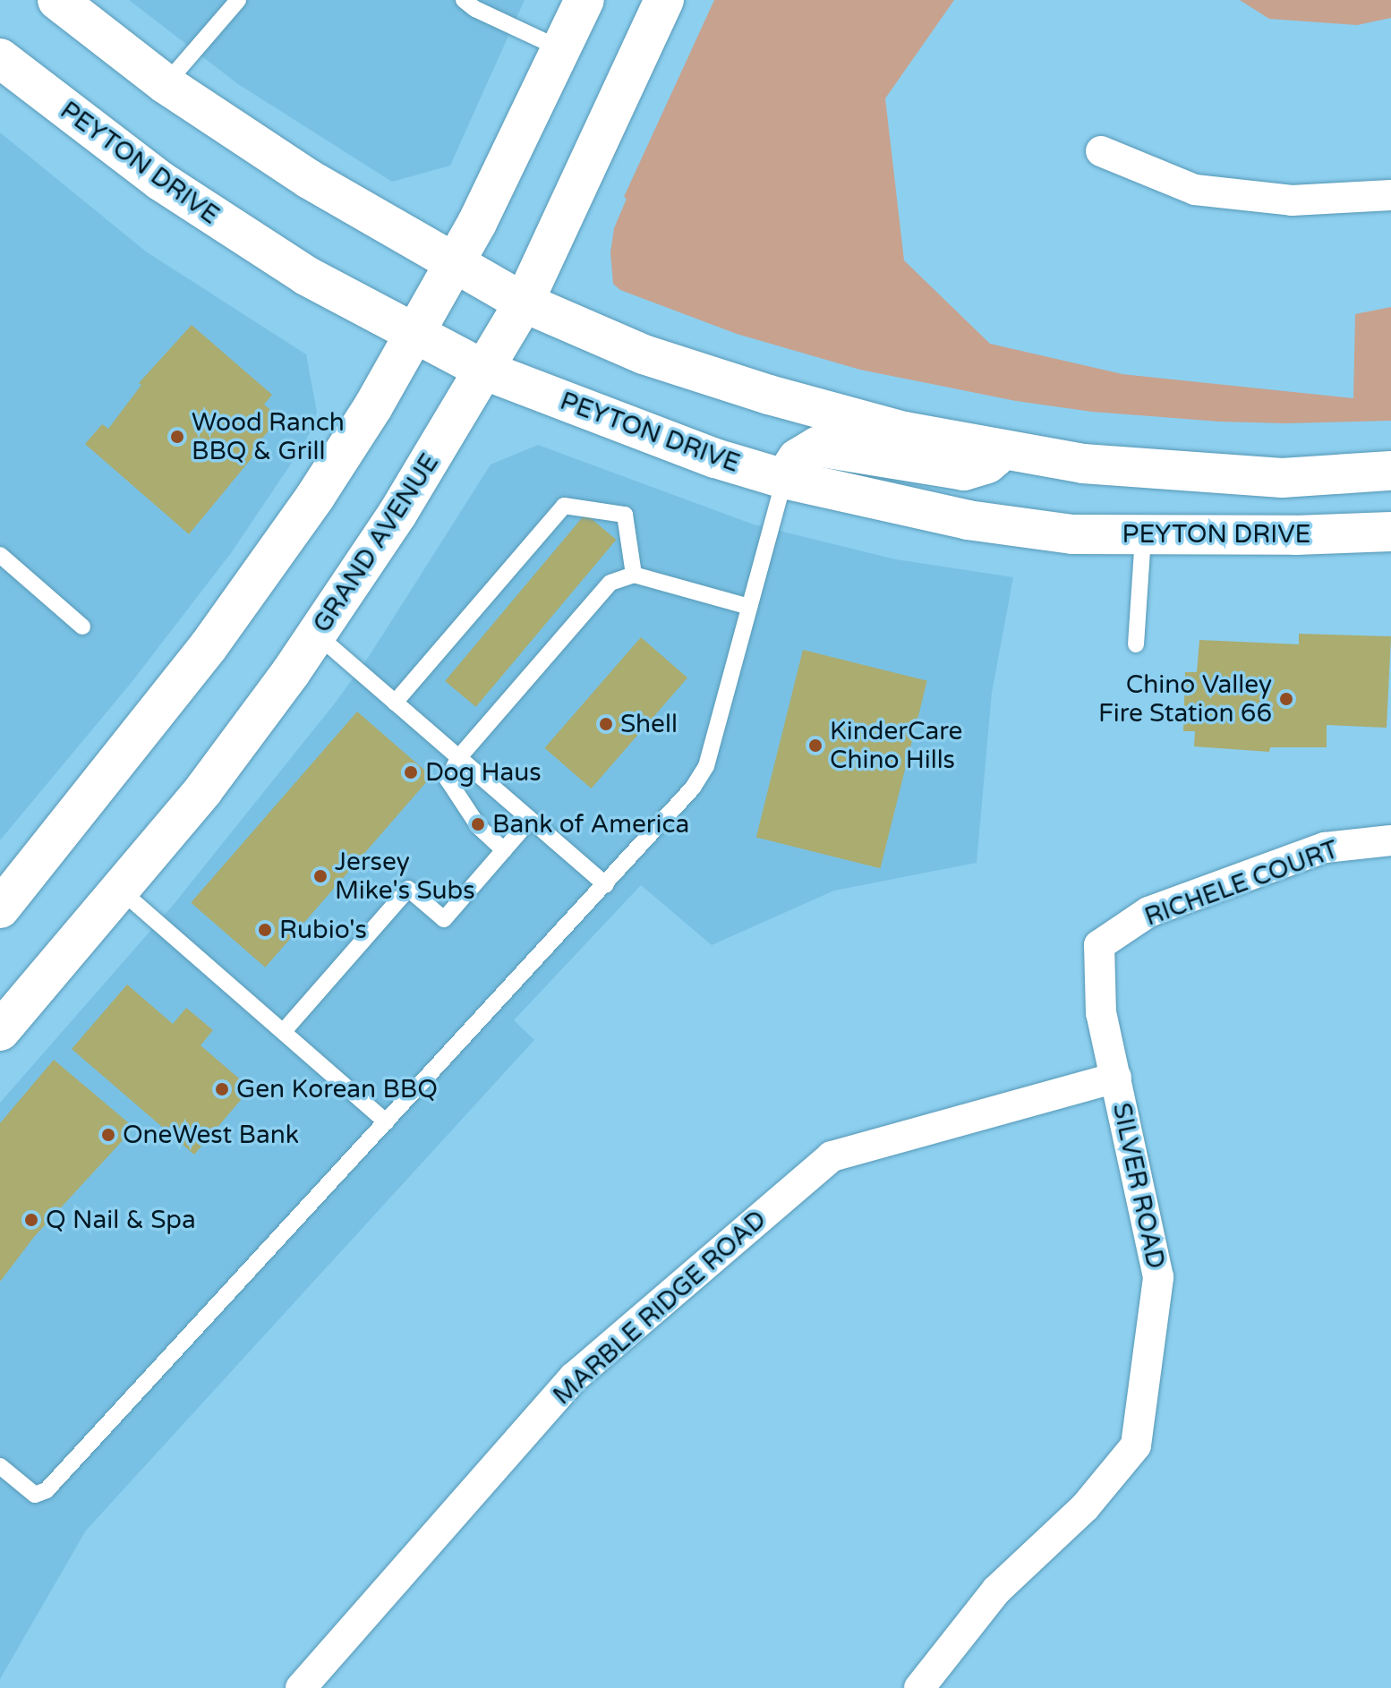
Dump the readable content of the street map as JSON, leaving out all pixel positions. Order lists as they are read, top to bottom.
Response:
{
  "streets": {
    "main road": ["PEYTON DRIVE", "GRAND AVENUE"],
    "street": ["RICHELE COURT", "SILVER ROAD", "MARBLE RIDGE ROAD"]
  },
  "crossings": [
    ["PEYTON DRIVE", "GRAND AVENUE"],
    ["RICHELE COURT", "SILVER ROAD"],
    ["SILVER ROAD", "MARBLE RIDGE ROAD"]
  ],
  "places": [
    "Wood Ranch BBQ & Grill",
    "Chino Valley Fire Station 66",
    "Shell",
    "KinderCare Chino Hills",
    "Dog Haus",
    "Bank of America",
    "Jersey Mike's Subs",
    "Rubio's",
    "Gen Korean BBQ",
    "OneWest Bank",
    "Q Nail & Spa"
  ]
}
